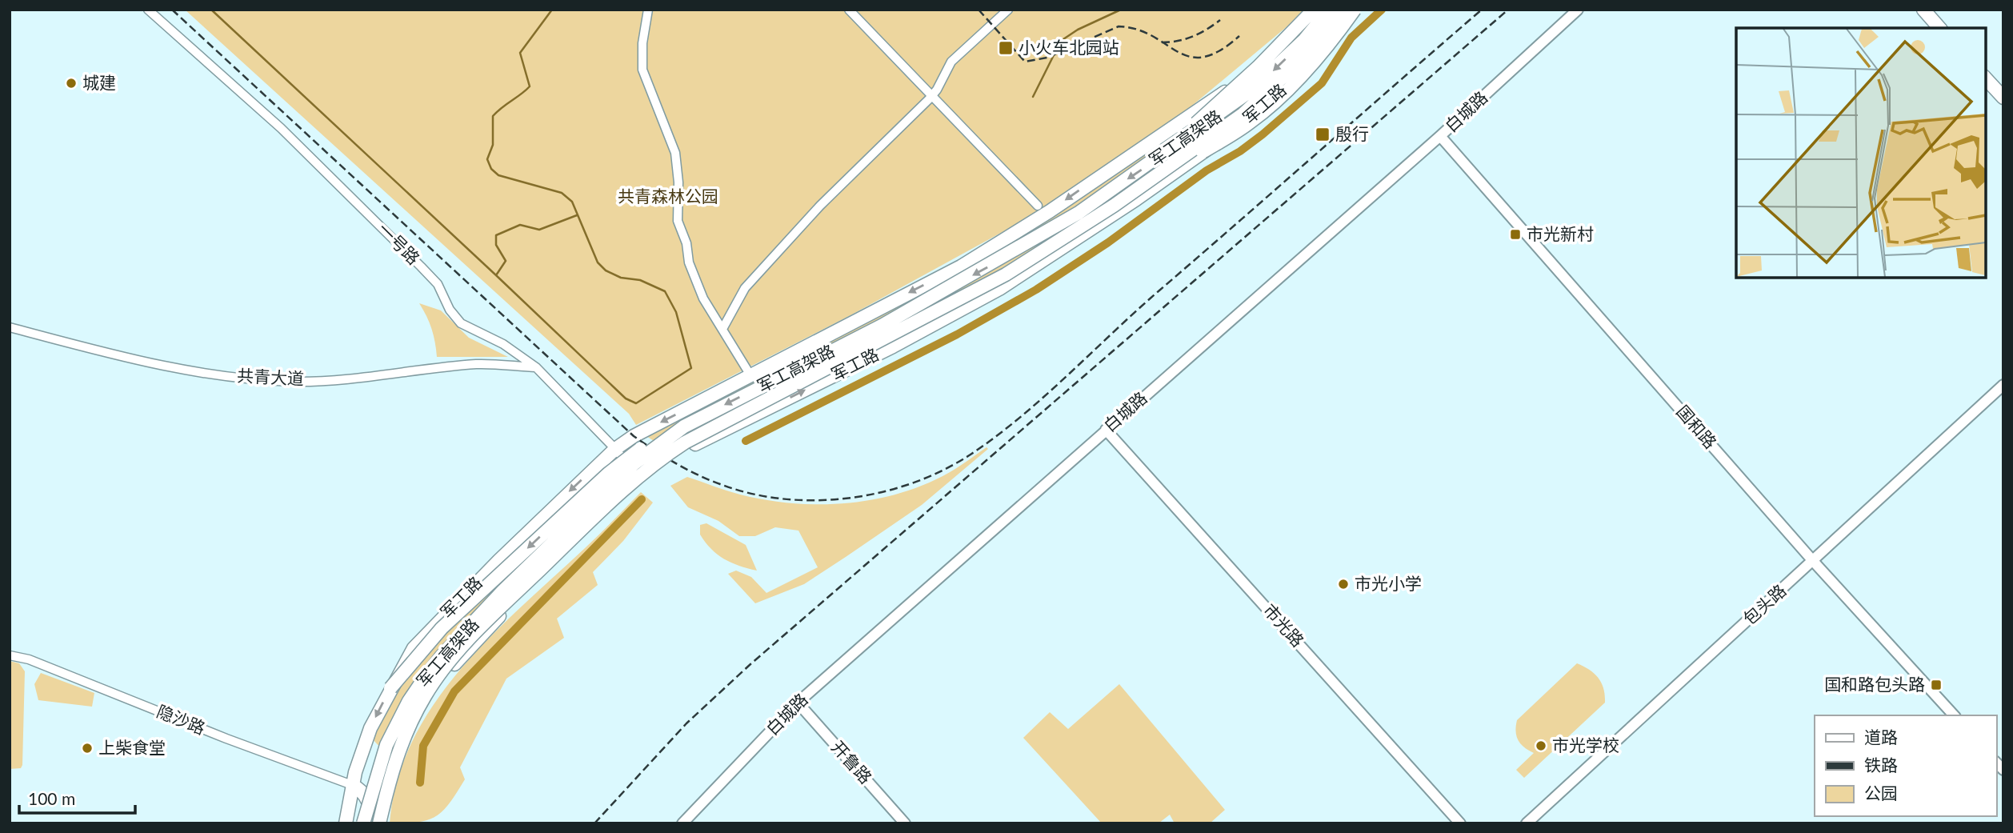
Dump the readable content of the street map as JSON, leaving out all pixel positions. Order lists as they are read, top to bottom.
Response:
{
  "streets": {
    "main road": ["军工路", "军工高架路"],
    "street": [
      "白城路",
      "一号路",
      "共青大道",
      "国和路",
      "包头路",
      "市光路",
      "隐沙路",
      "开鲁路"
    ]
  },
  "crossings": [
    ["军工路", "军工高架路"],
    ["军工路", "一号路"],
    ["军工路", "隐沙路"],
    ["白城路", "国和路"],
    ["白城路", "市光路"],
    ["白城路", "开鲁路"],
    ["一号路", "共青大道"],
    ["国和路", "包头路"]
  ],
  "parks": ["共青森林公园"],
  "places": {
    "transit": [
      "小火车北园站",
      "殷行",
      "市光新村",
      "国和路包头路"
    ],
    "other": [
      "城建",
      "市光小学",
      "市光学校",
      "上柴食堂"
    ]
  },
  "legend": ["道路", "铁路", "公园"],
  "scale_bar": "100 m"
}
